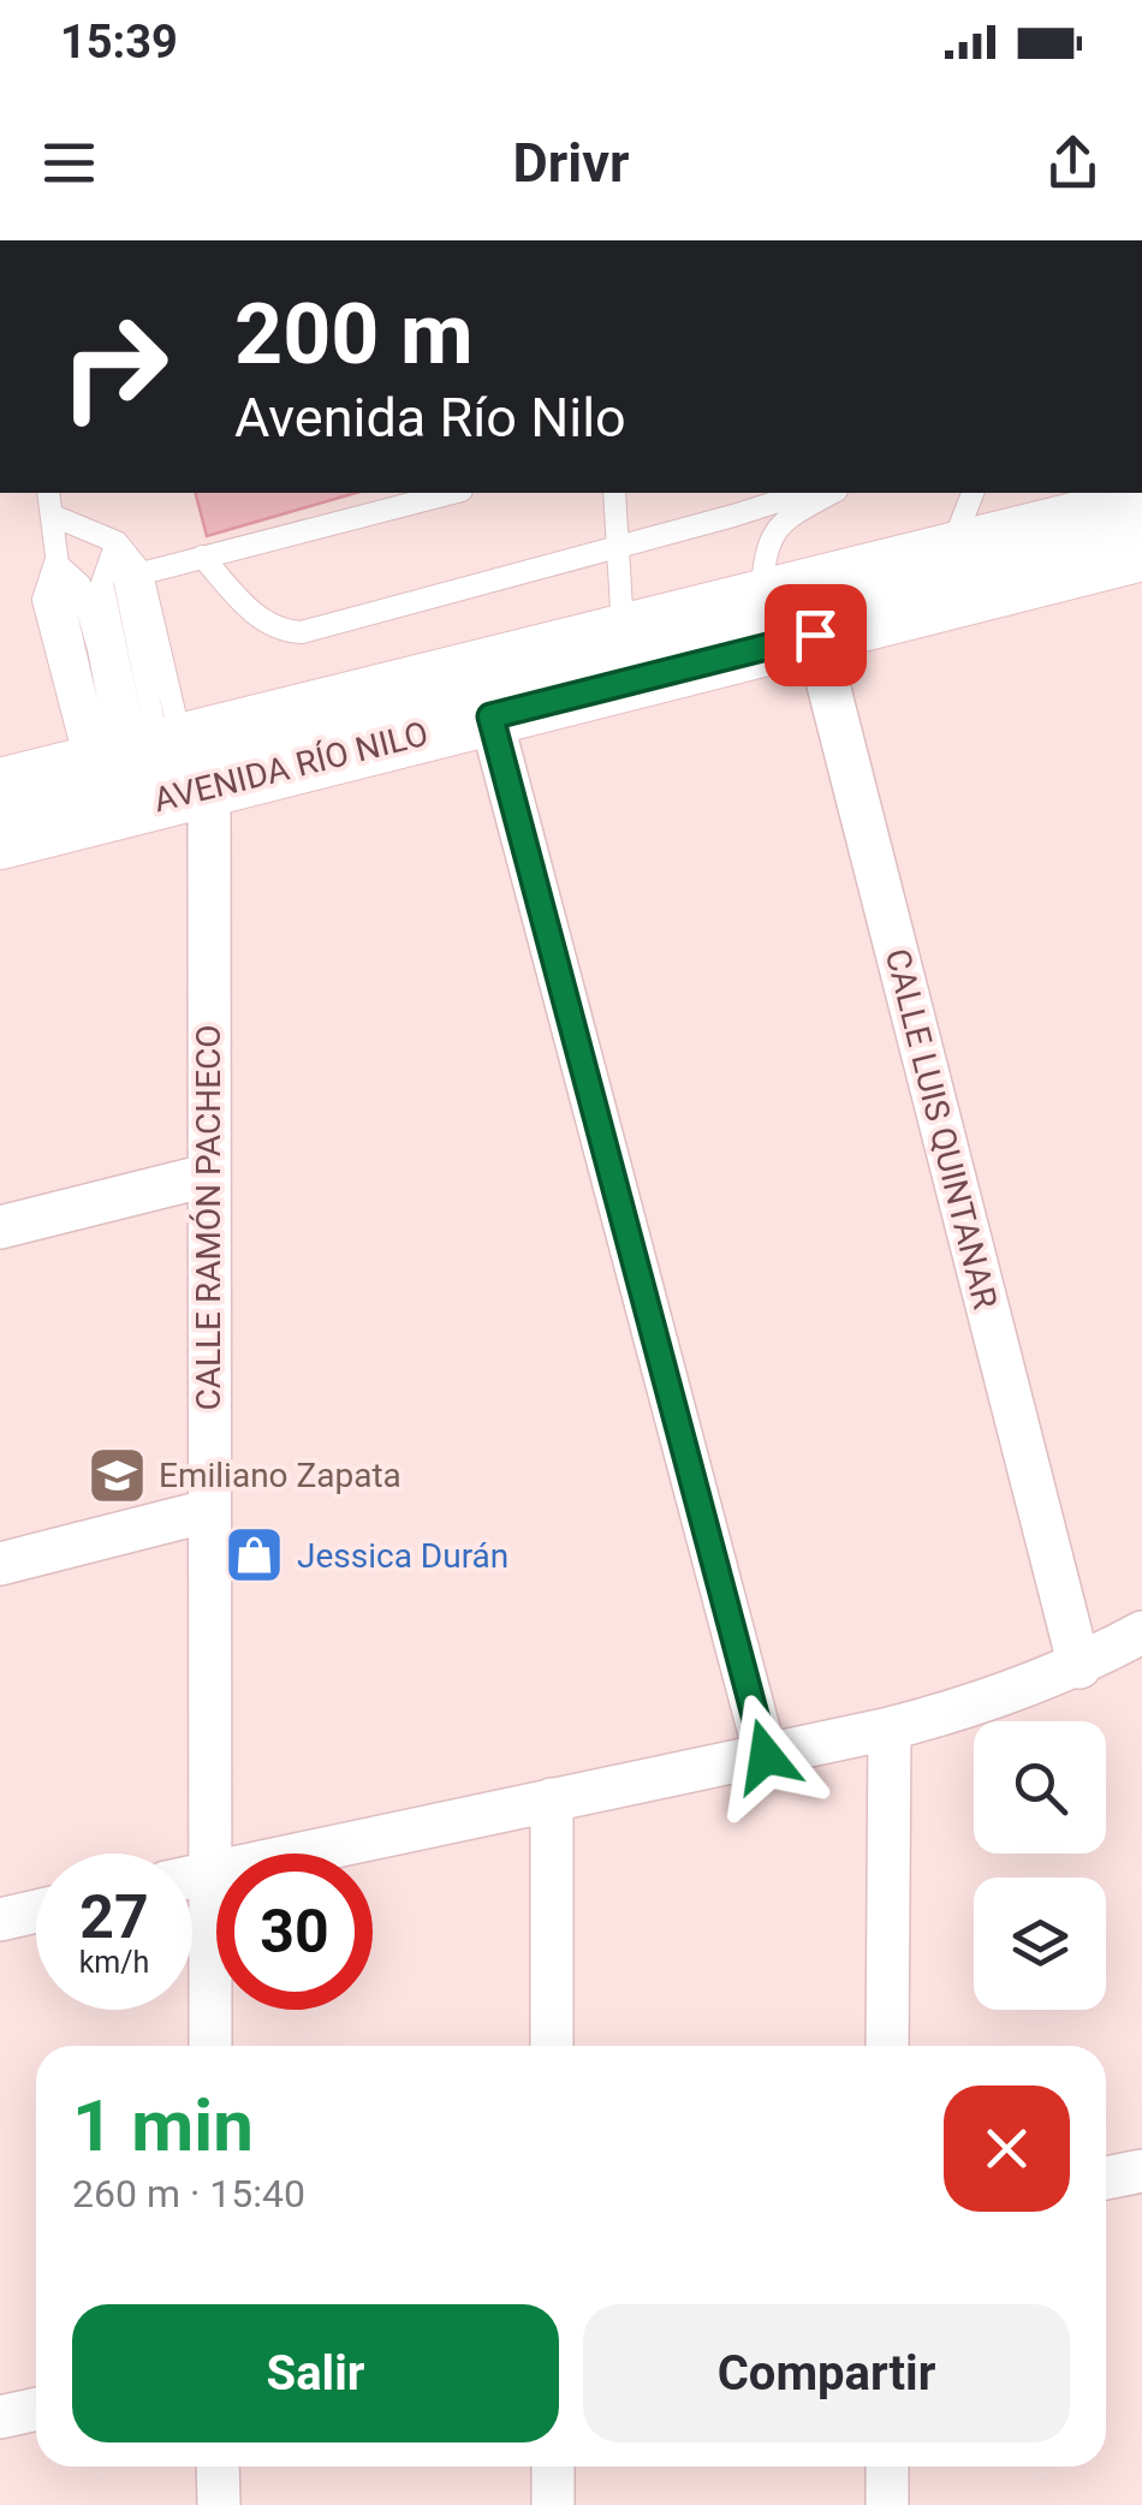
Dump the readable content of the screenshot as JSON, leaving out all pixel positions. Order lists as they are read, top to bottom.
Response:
{
  "streets": {
    "main road": ["AVENIDA RÍO NILO"],
    "street": ["CALLE LUIS QUINTANAR", "CALLE RAMÓN PACHECO"]
  },
  "crossings": [
    ["AVENIDA RÍO NILO", "CALLE LUIS QUINTANAR"],
    ["AVENIDA RÍO NILO", "CALLE RAMÓN PACHECO"]
  ],
  "places": {
    "school or university": ["Emiliano Zapata"],
    "shop": ["Jessica Durán"]
  },
  "page": {
    "status": "15:39",
    "header": "Drivr",
    "turn": ["200 m", "Avenida Río Nilo"],
    "speed": "27 km/h",
    "limit": "30",
    "heading": ["1 min", "260 m · 15:40"],
    "buttons": ["Salir", "Compartir"]
  }
}
